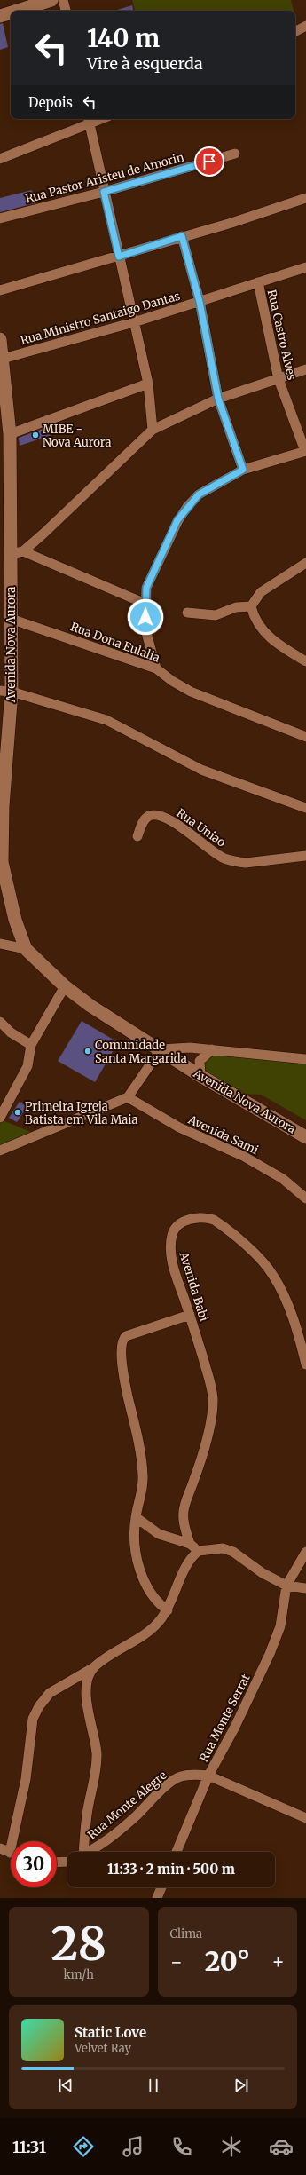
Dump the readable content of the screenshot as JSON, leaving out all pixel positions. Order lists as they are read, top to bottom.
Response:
{
  "streets": {
    "street": [
      "Rua Pastor Aristeu de Amorin",
      "Rua Ministro Santaigo Dantas",
      "Rua Castro Alves",
      "Rua Dona Eulalia",
      "Avenida Nova Aurora",
      "Rua Uniao",
      "Avenida Sami",
      "Avenida Babi",
      "Rua Monte Serrat",
      "Rua Monte Alegre"
    ]
  },
  "crossings": [
    ["Rua Ministro Santaigo Dantas", "Rua Castro Alves"],
    ["Rua Ministro Santaigo Dantas", "Avenida Nova Aurora"],
    ["Rua Dona Eulalia", "Avenida Nova Aurora"],
    ["Rua Monte Serrat", "Rua Monte Alegre"]
  ],
  "places": ["MIBE - Nova Aurora", "Comunidade Santa Margarida", "Primeira Igreja Batista em Vila Maia"],
  "page": {
    "turn": ["140 m", "Vire à esquerda"],
    "then": "Depois",
    "limit": "30",
    "trip": "11:33 · 2 min · 500 m",
    "tile": [
      ["28", "km/h"],
      "Clima"
    ],
    "heat": ["−", "20°", "+"],
    "song": ["Static Love", "Velvet Ray"],
    "tabs": "11:31"
  }
}
